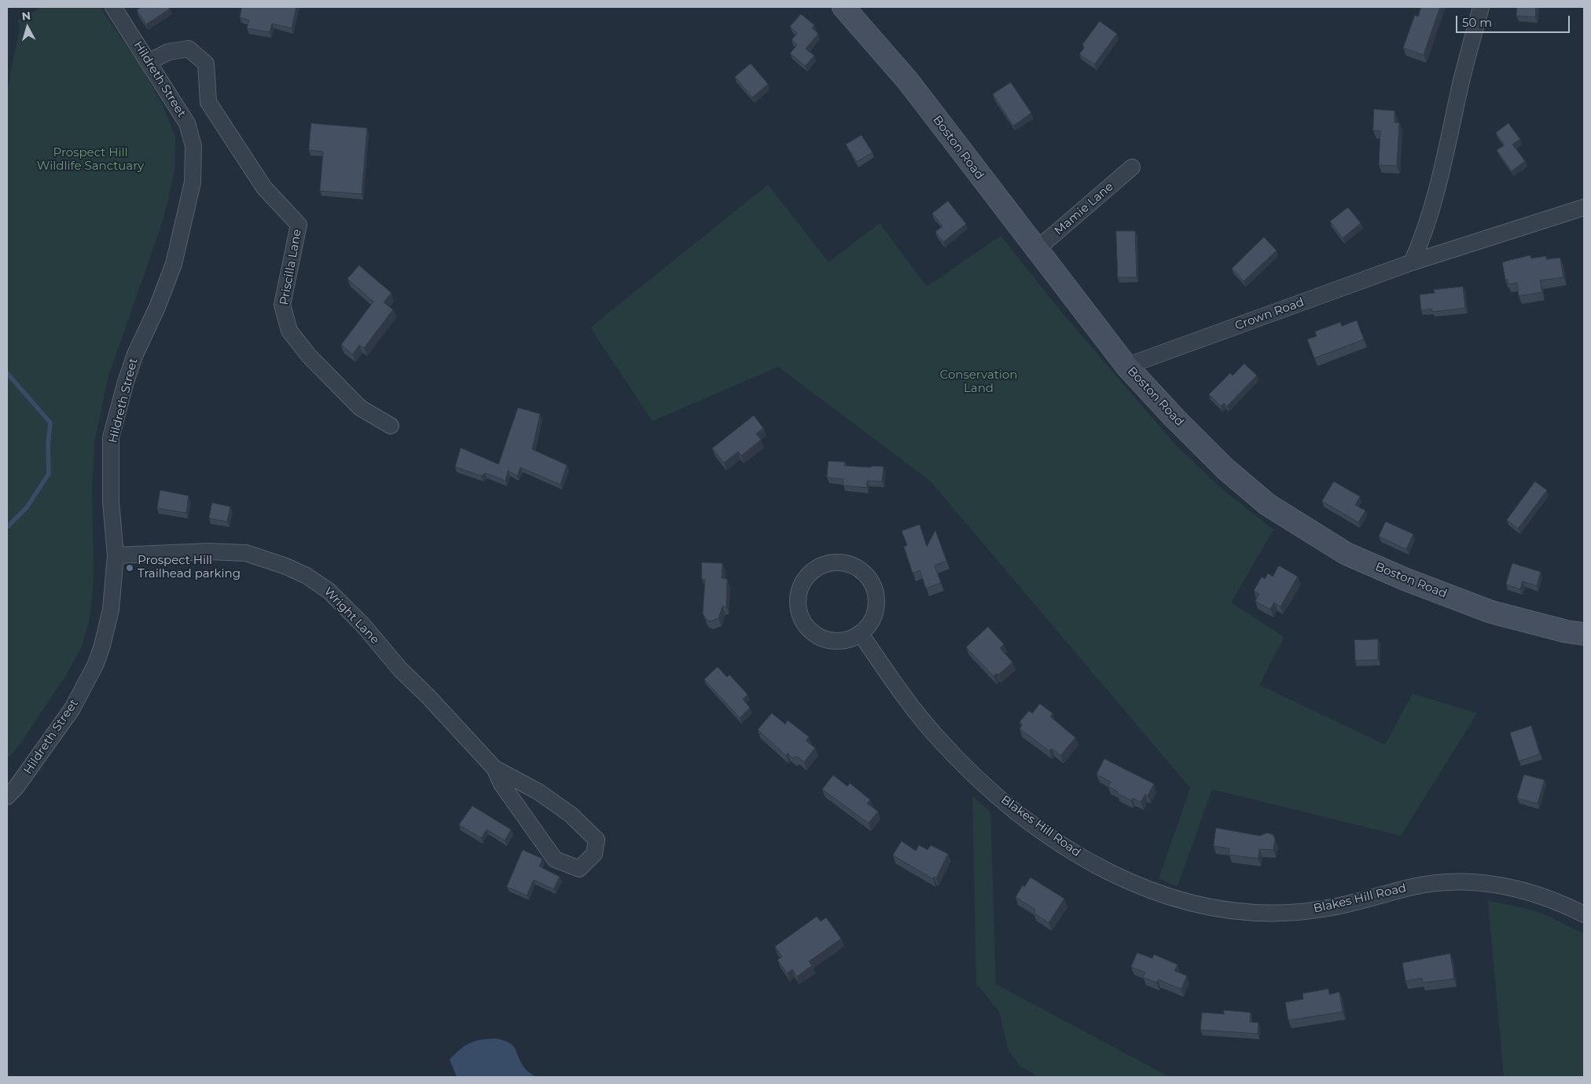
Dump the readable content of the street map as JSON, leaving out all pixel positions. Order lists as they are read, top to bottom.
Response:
{
  "streets": {
    "main road": ["Boston Road"],
    "street": [
      "Hildreth Street",
      "Mamie Lane",
      "Priscilla Lane",
      "Crown Road",
      "Wright Lane",
      "Blakes Hill Road"
    ]
  },
  "crossings": [
    ["Hildreth Street", "Priscilla Lane"],
    ["Hildreth Street", "Wright Lane"],
    ["Boston Road", "Mamie Lane"],
    ["Boston Road", "Crown Road"]
  ],
  "parks": ["Prospect Hill Wildlife Sanctuary", "Conservation Land"],
  "places": ["Prospect Hill Trailhead parking"],
  "scale_bar": "50 m",
  "north": "top"
}
